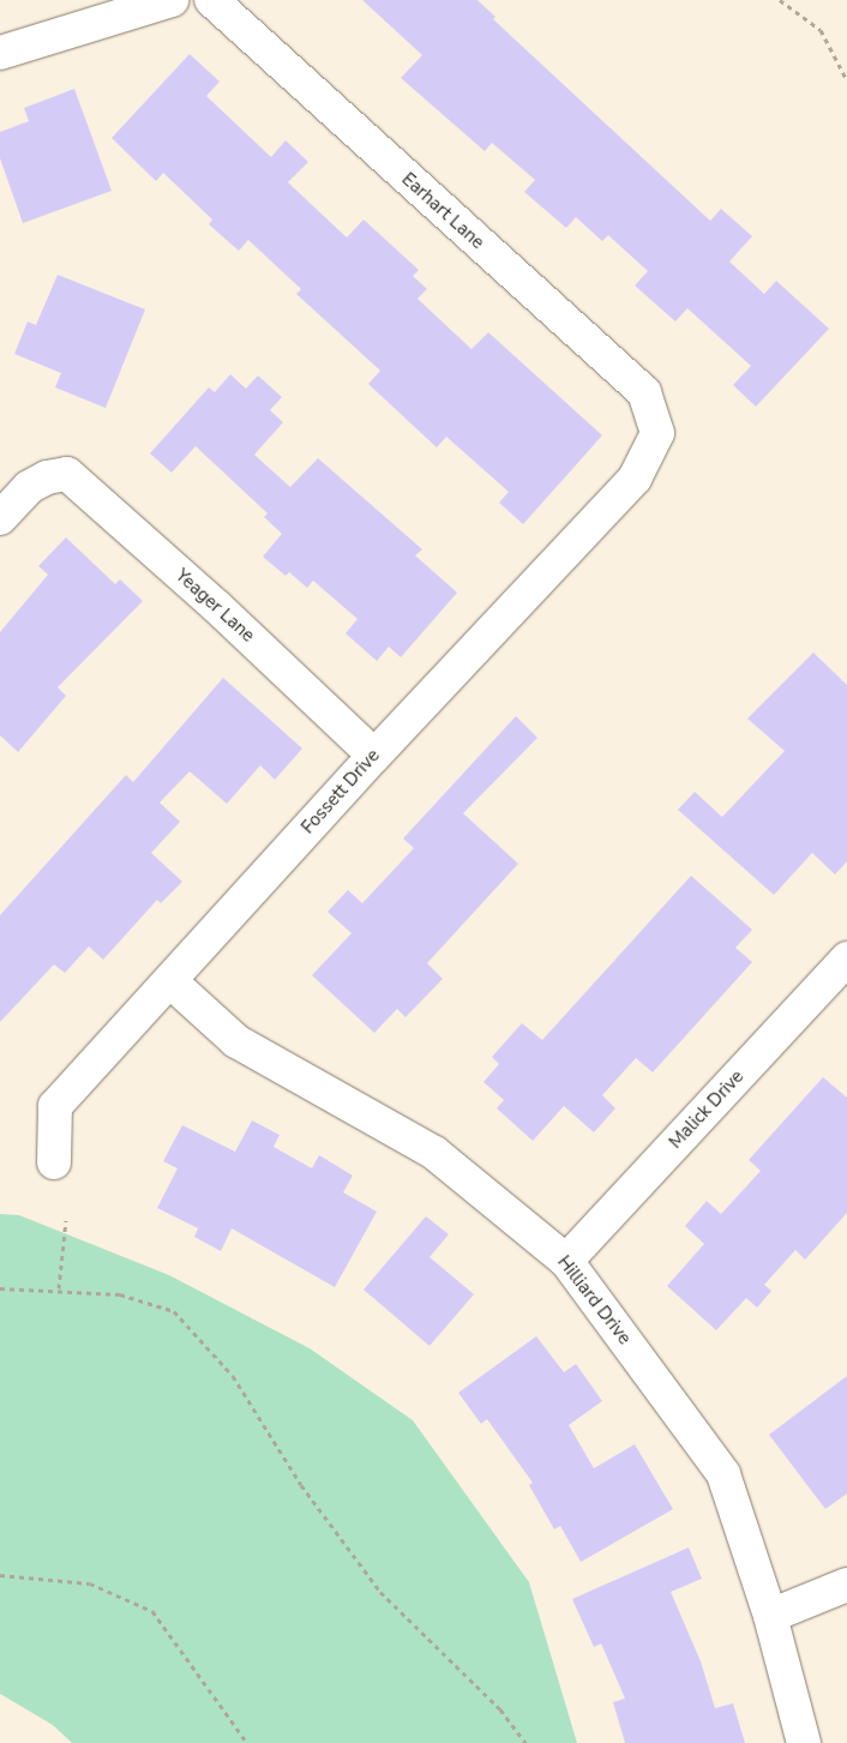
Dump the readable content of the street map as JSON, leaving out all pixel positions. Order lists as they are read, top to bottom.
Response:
{
  "streets": {
    "street": [
      "Earhart Lane",
      "Yeager Lane",
      "Fossett Drive",
      "Malick Drive",
      "Hilliard Drive"
    ]
  },
  "crossings": [
    ["Earhart Lane", "Fossett Drive"],
    ["Yeager Lane", "Fossett Drive"],
    ["Fossett Drive", "Hilliard Drive"],
    ["Malick Drive", "Hilliard Drive"]
  ]
}
